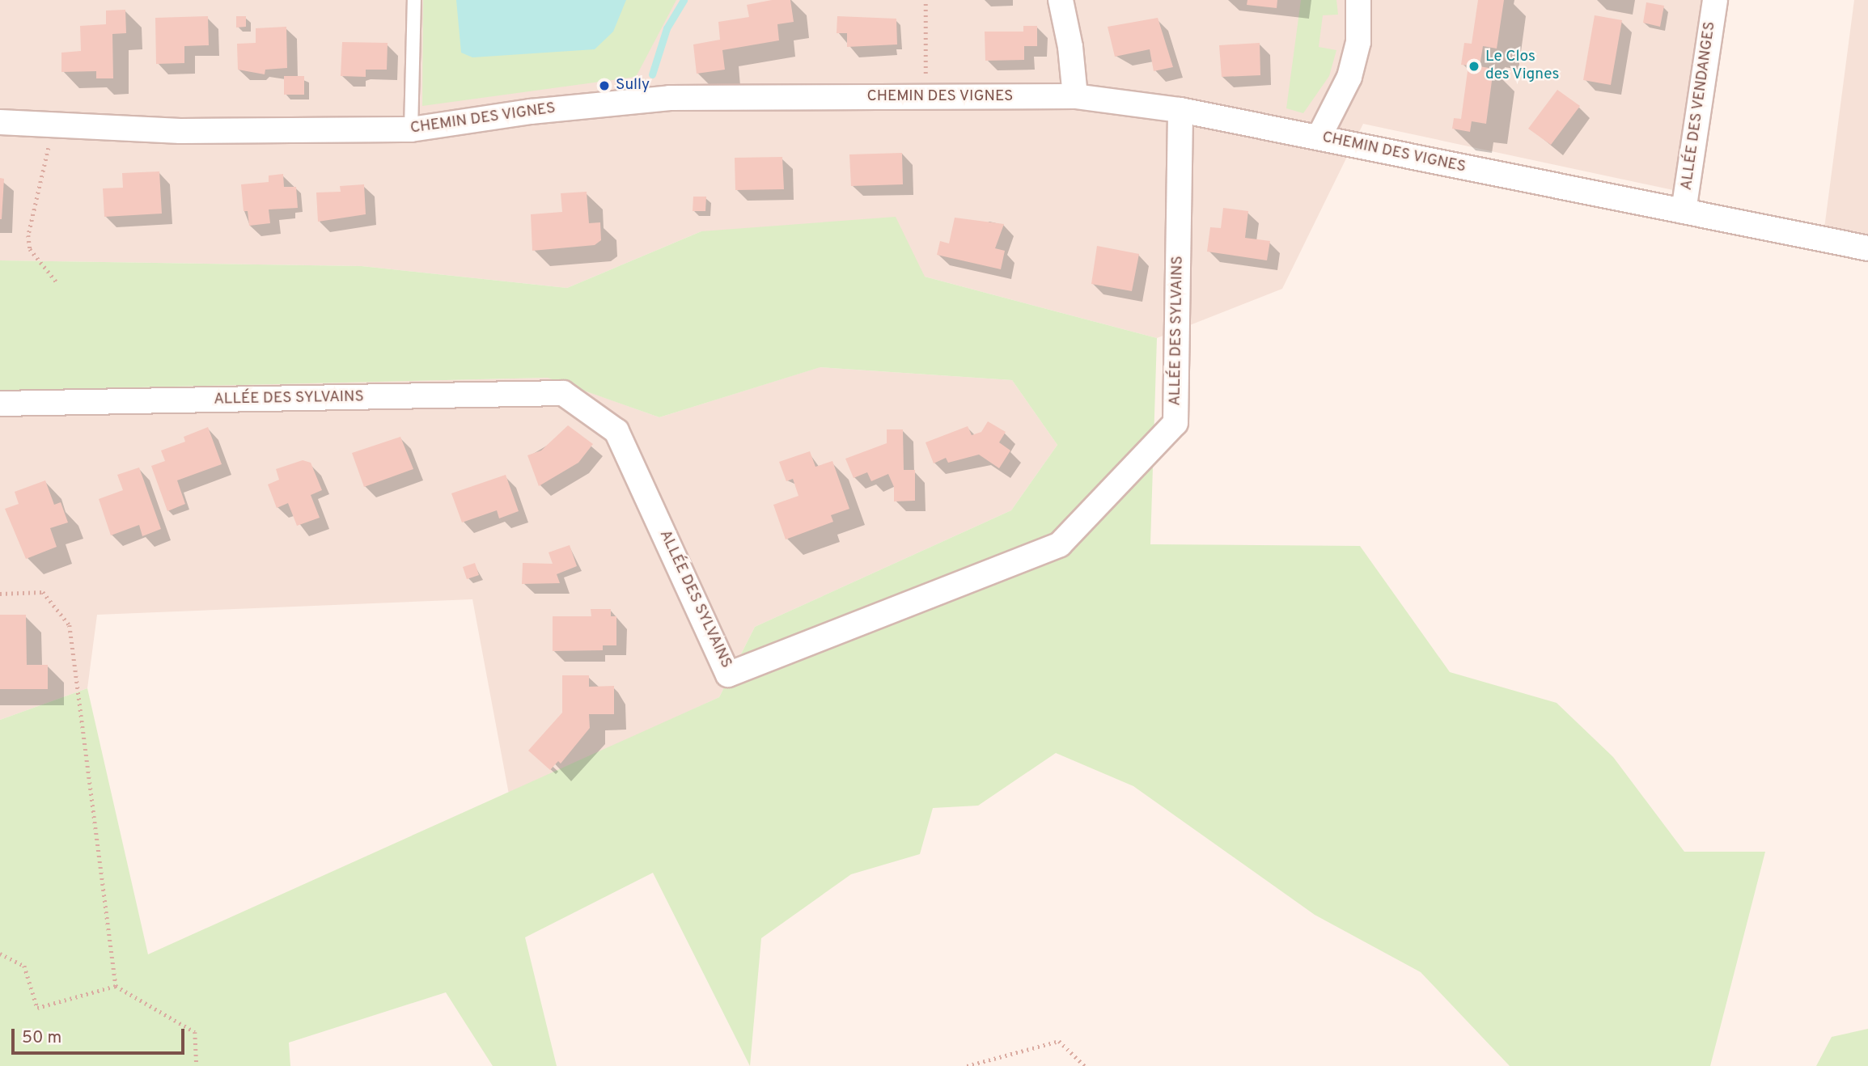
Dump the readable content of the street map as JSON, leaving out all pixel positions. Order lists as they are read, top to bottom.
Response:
{
  "streets": {
    "street": ["CHEMIN DES VIGNES", "ALLÉE DES VENDANGES", "ALLÉE DES SYLVAINS"]
  },
  "crossings": [
    ["CHEMIN DES VIGNES", "ALLÉE DES VENDANGES"],
    ["CHEMIN DES VIGNES", "ALLÉE DES SYLVAINS"]
  ],
  "places": ["Le Clos des Vignes", "Sully"],
  "scale_bar": "50 m"
}
